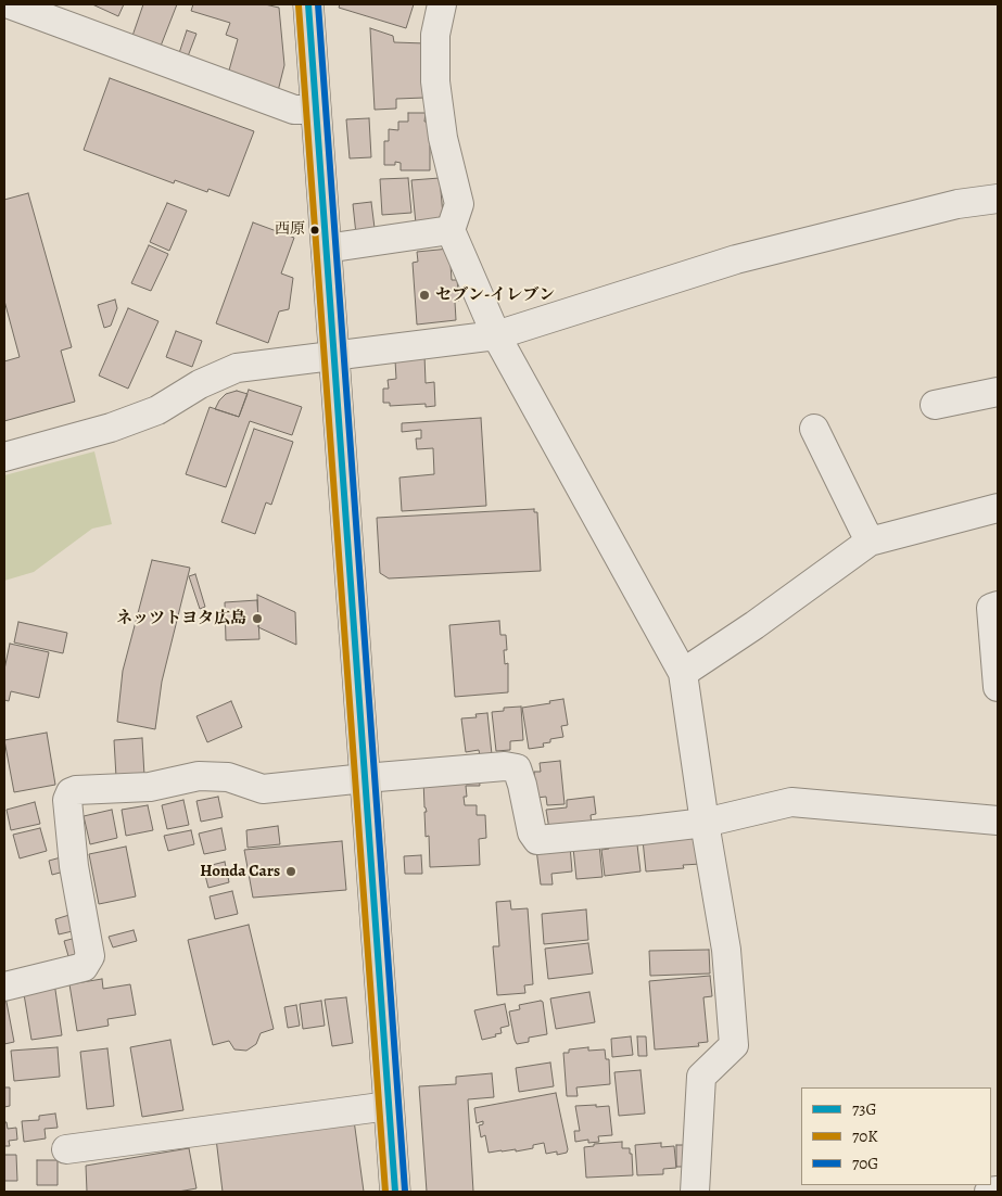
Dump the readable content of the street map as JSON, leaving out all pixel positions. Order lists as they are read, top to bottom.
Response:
{
  "places": [
    "西原",
    "セブン-イレブン",
    "ネッツトヨタ広島",
    "Honda Cars"
  ],
  "lines": ["transit line 73G", "transit line 70G", "transit line 70K"],
  "legend": ["73G", "70K", "70G"]
}
